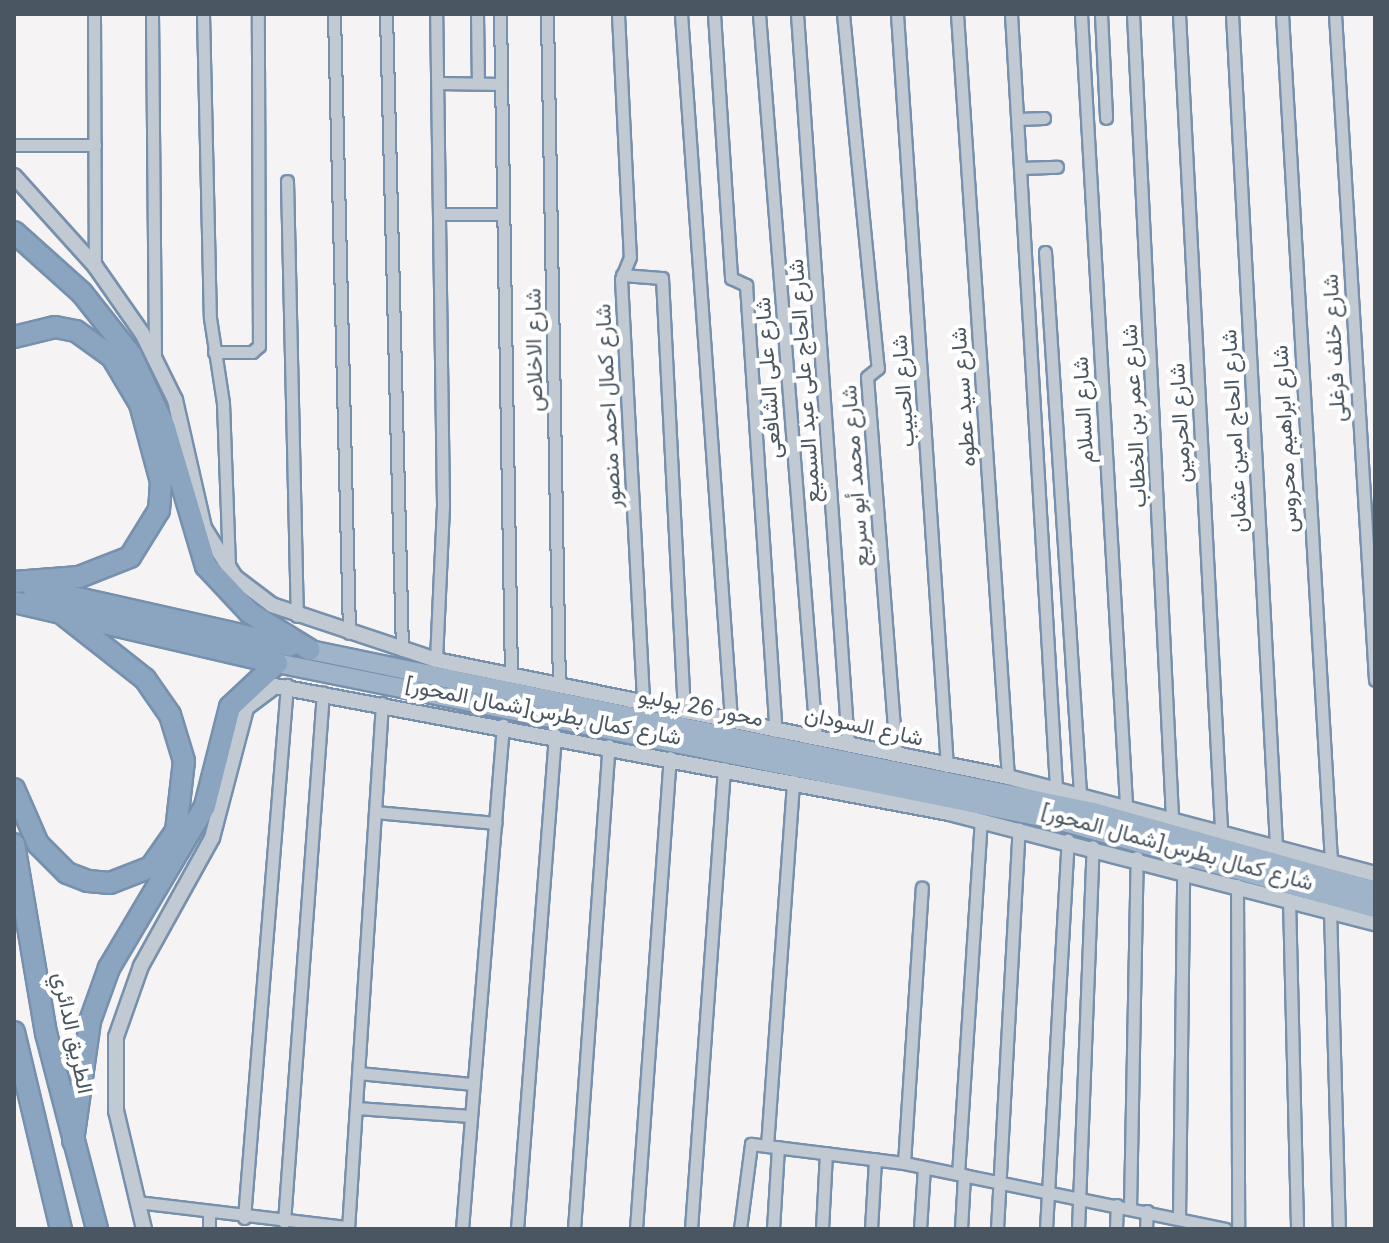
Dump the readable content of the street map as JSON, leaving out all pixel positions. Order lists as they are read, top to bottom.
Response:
{
  "streets": {
    "highway": ["محور 26 يوليو", "الطريق الدائري"],
    "street": [
      "شارع خلف فرغلى",
      "شارع الاخلاص",
      "شارع على الشافعى",
      "شارع الحاج على عبد السميع",
      "شارع الحبيب",
      "شارع سيد عطوه",
      "شارع كمال احمد منصور",
      "شارع السلام",
      "شارع عمر بن الخطاب",
      "شارع الحرمين",
      "شارع الحاج امين عثمان",
      "شارع ابراهيم محروس",
      "شارع محمد أبو سريع",
      "شارع كمال بطرس[شمال المحور]",
      "شارع السودان"
    ]
  },
  "crossings": [
    ["شارع الاخلاص", "شارع السودان"],
    ["شارع على الشافعى", "شارع السودان"],
    ["شارع الحاج على عبد السميع", "شارع السودان"],
    ["شارع الحبيب", "شارع السودان"],
    ["شارع سيد عطوه", "شارع السودان"],
    ["شارع كمال احمد منصور", "شارع السودان"],
    ["شارع السلام", "شارع السودان"],
    ["شارع عمر بن الخطاب", "شارع السودان"],
    ["شارع الحرمين", "شارع السودان"],
    ["شارع الحاج امين عثمان", "شارع السودان"],
    ["شارع ابراهيم محروس", "شارع السودان"],
    ["شارع محمد أبو سريع", "شارع السودان"]
  ]
}
